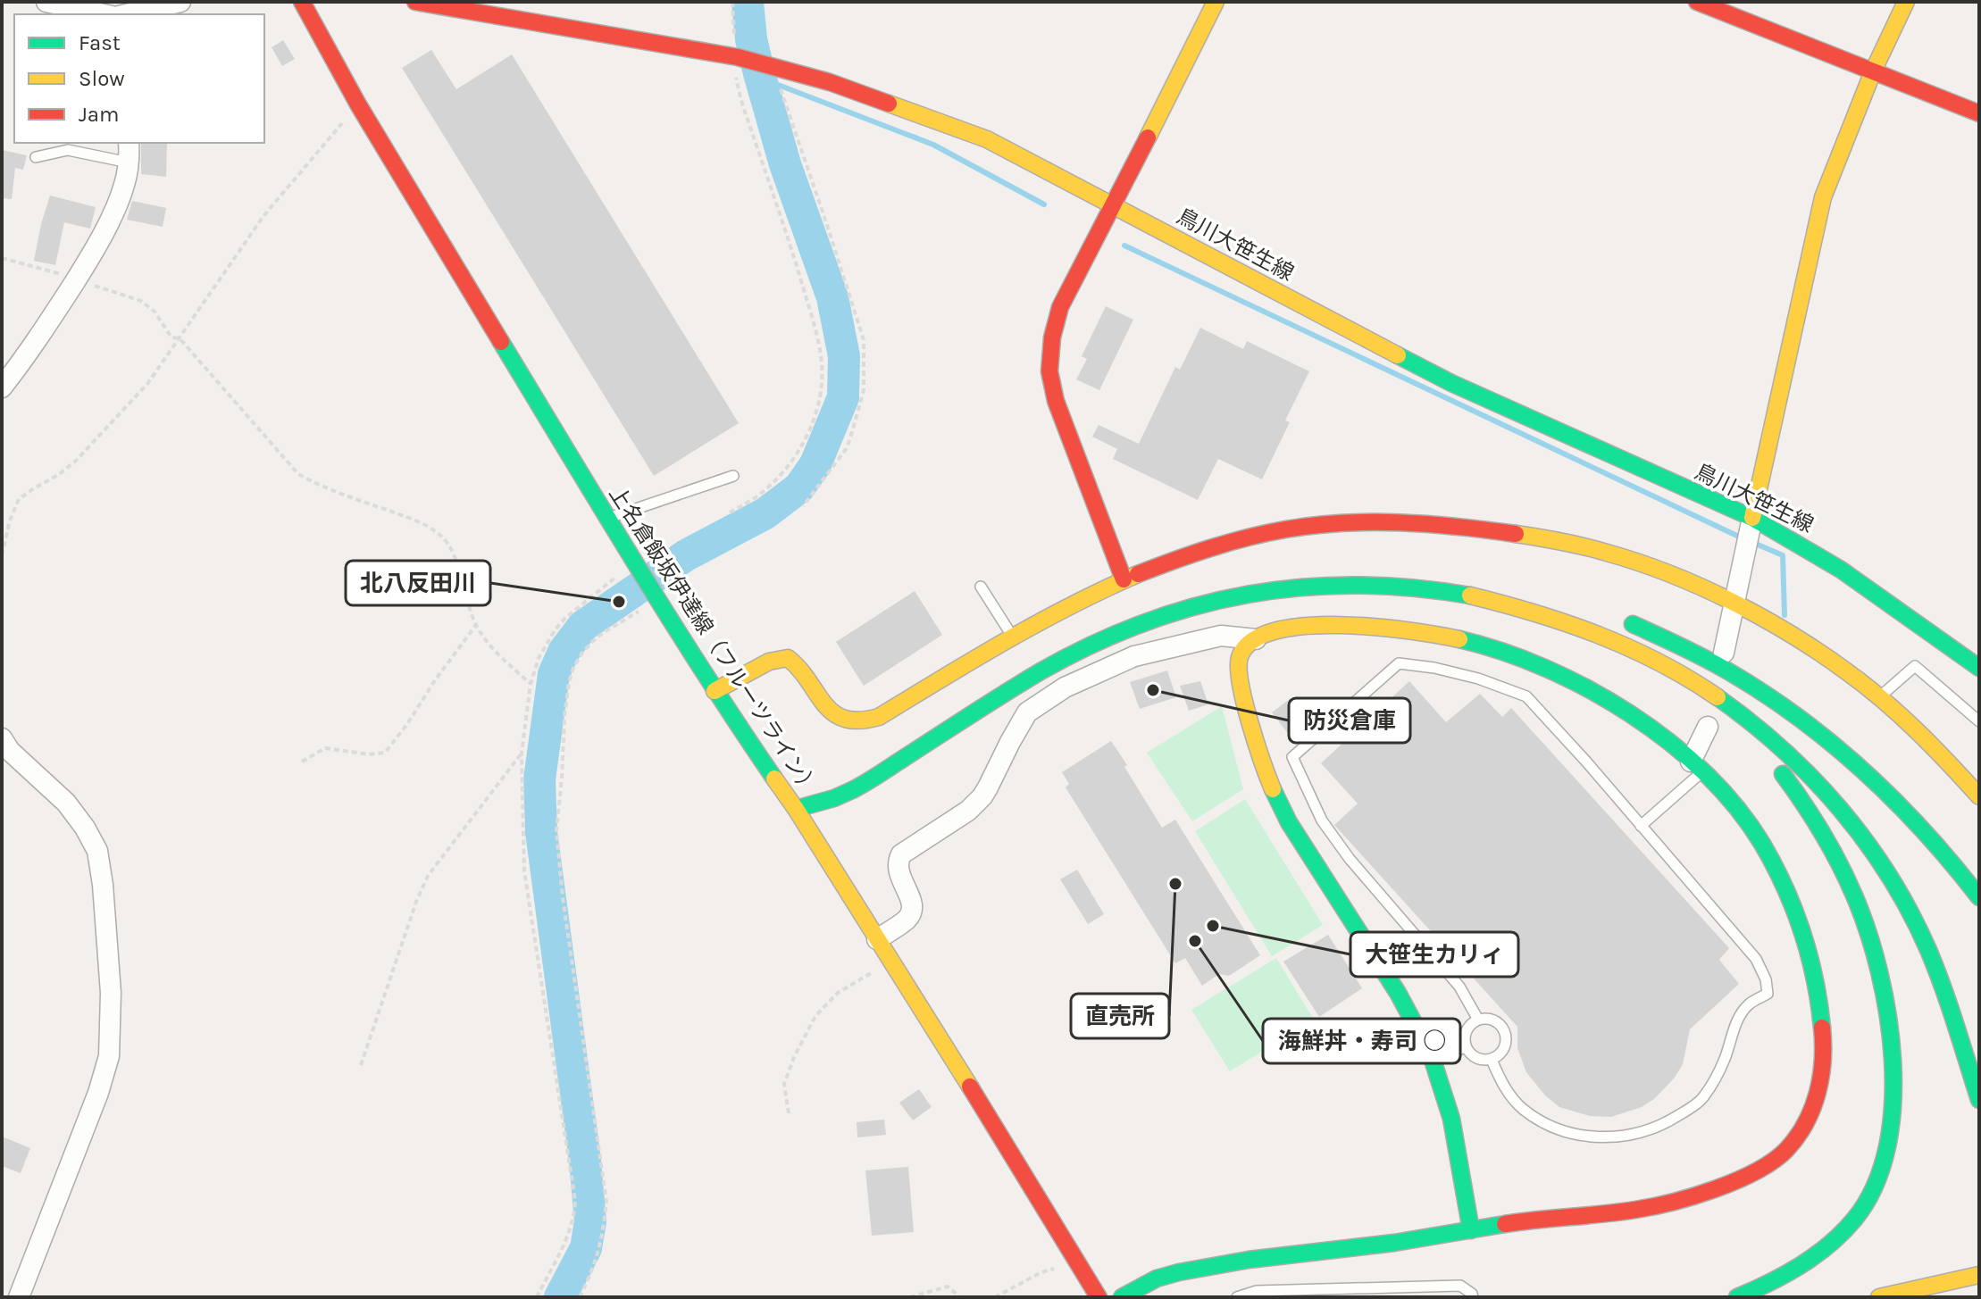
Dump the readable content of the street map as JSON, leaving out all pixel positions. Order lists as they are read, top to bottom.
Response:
{
  "streets": {
    "main road": ["鳥川大笹生線", "上名倉飯坂伊達線（フルーツライン）"]
  },
  "places": [
    "北八反田川",
    "防災倉庫",
    "直売所",
    "大笹生カリィ",
    "海鮮丼・寿司 ○"
  ],
  "legend": ["Fast", "Slow", "Jam"]
}
